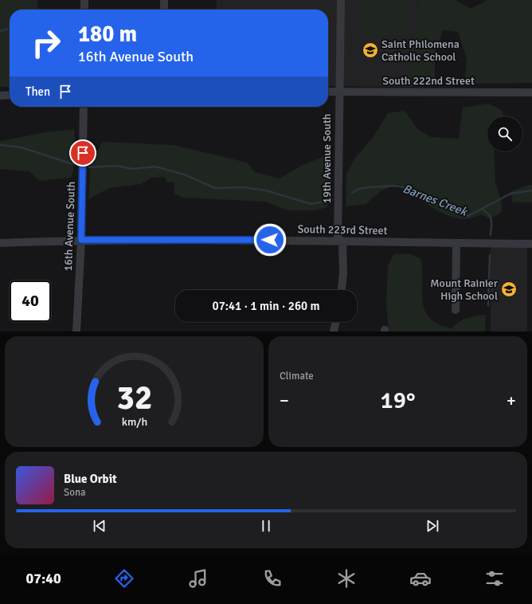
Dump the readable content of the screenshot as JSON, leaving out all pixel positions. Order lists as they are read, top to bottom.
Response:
{
  "streets": {
    "street": [
      "South 222nd Street",
      "19th Avenue South",
      "16th Avenue South",
      "South 223rd Street"
    ]
  },
  "crossings": [
    ["South 222nd Street", "19th Avenue South"],
    ["19th Avenue South", "South 223rd Street"],
    ["16th Avenue South", "South 223rd Street"]
  ],
  "water": ["Barnes Creek"],
  "places": {
    "school or university": ["Saint Philomena Catholic School", "Mount Rainier High School"]
  },
  "page": {
    "turn": ["180 m", "16th Avenue South"],
    "then": "Then",
    "limit": "40",
    "trip": "07:41 · 1 min · 260 m",
    "tile": "Climate",
    "heat": ["−", "19°", "+"],
    "song": ["Blue Orbit", "Sona"],
    "tabs": "07:40",
    "gauge": ["32", "km/h"]
  }
}
